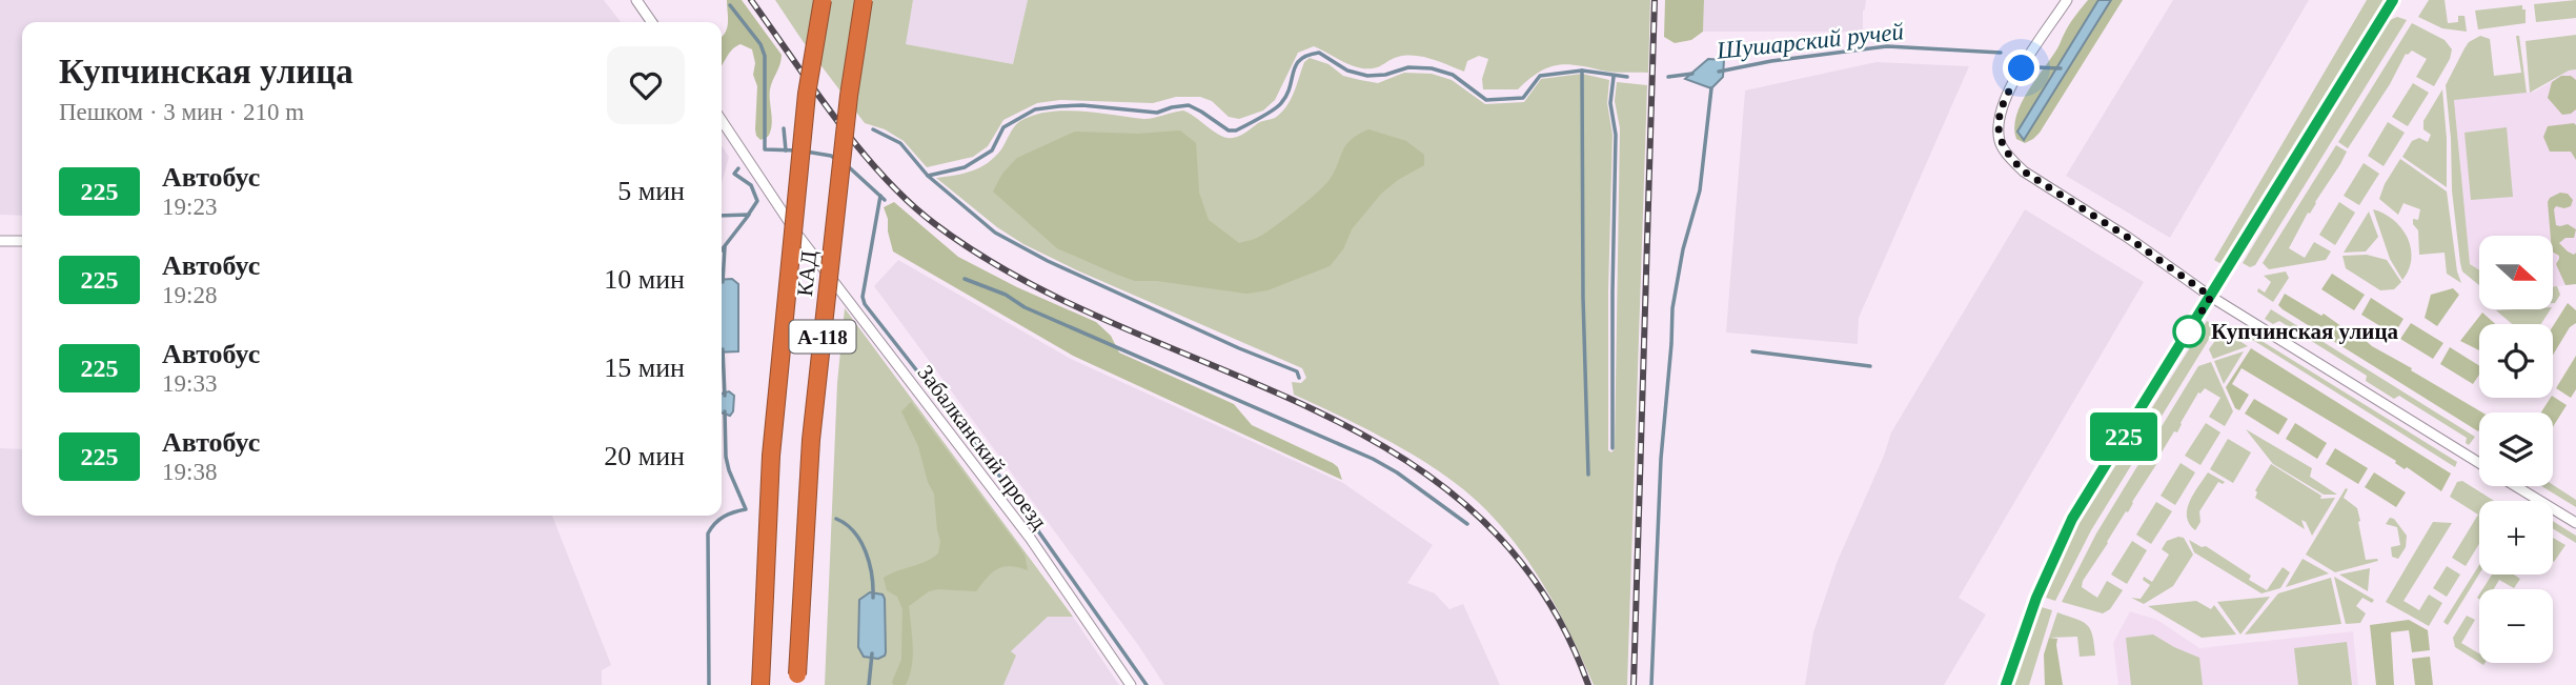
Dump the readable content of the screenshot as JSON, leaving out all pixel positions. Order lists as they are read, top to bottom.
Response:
{
  "streets": {
    "highway": ["КАД", "А-118"],
    "street": ["Забалканский проезд"]
  },
  "water": ["Шушарский ручей"],
  "places": ["Купчинская улица"],
  "lines": ["bus line 225"],
  "north": "right",
  "page": {
    "on_map": "225",
    "heading": ["Купчинская улица", "Пешком · 3 мин · 210 m"],
    "list": [
      {
        "mark": "225",
        "name": "Автобус",
        "note": "19:23",
        "value": "5 мин"
      },
      {
        "mark": "225",
        "name": "Автобус",
        "note": "19:28",
        "value": "10 мин"
      },
      {
        "mark": "225",
        "name": "Автобус",
        "note": "19:33",
        "value": "15 мин"
      },
      {
        "mark": "225",
        "name": "Автобус",
        "note": "19:38",
        "value": "20 мин"
      }
    ],
    "map_buttons": ["+", "−"]
  }
}
